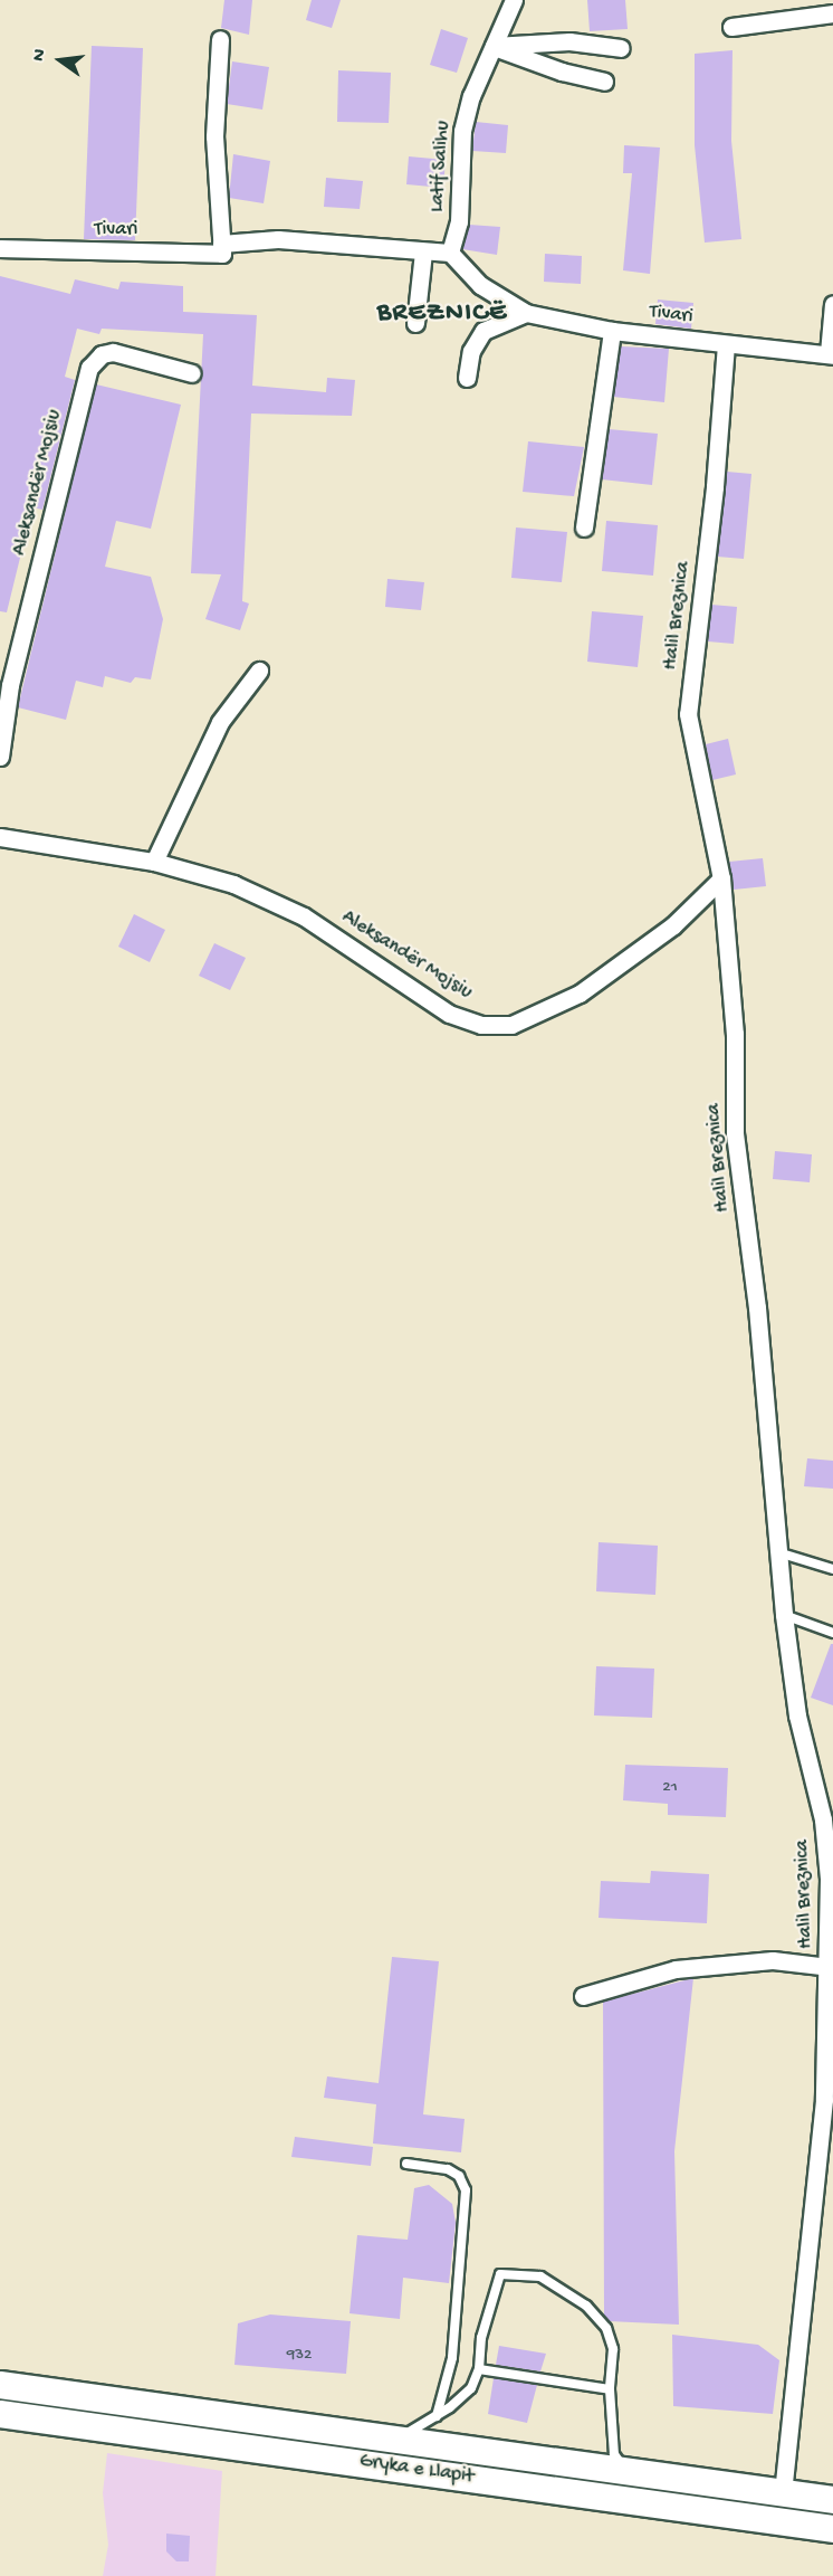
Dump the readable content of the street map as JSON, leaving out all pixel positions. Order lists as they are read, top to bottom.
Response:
{
  "streets": {
    "main road": ["Gryka e Llapit"],
    "street": [
      "Latif Salihu",
      "Tivari",
      "Aleksandër Mojsiu",
      "Halil Breznica"
    ]
  },
  "crossings": [
    ["Latif Salihu", "Tivari"],
    ["Tivari", "Halil Breznica"],
    ["Aleksandër Mojsiu", "Halil Breznica"],
    ["Halil Breznica", "Gryka e Llapit"]
  ],
  "districts": ["BREZNICË"],
  "house_numbers": ["21", "932"],
  "north": "left"
}
